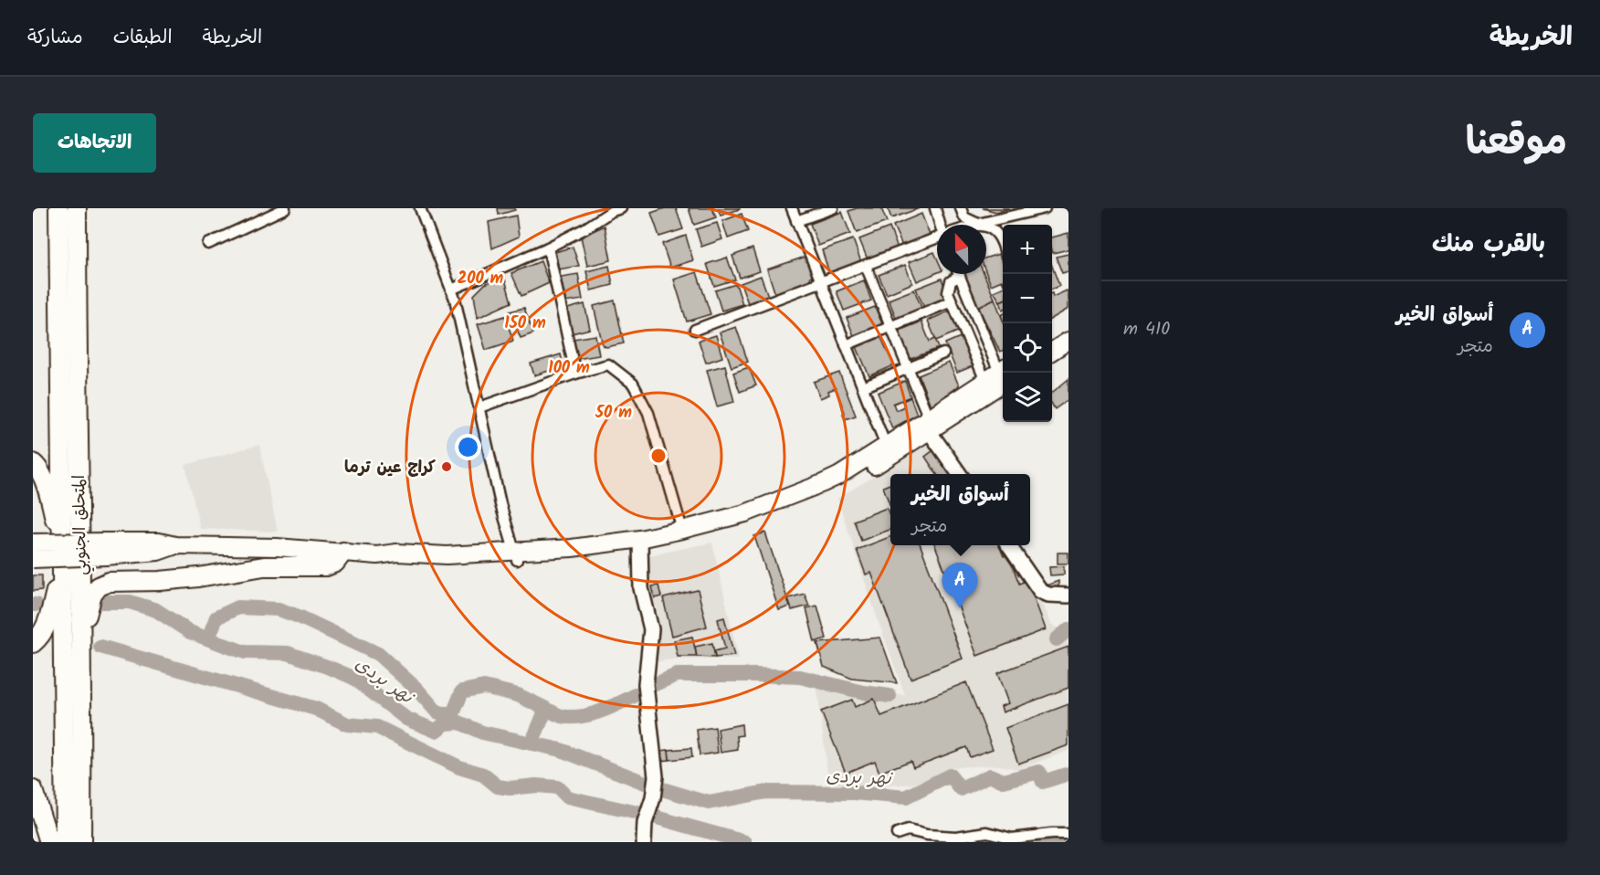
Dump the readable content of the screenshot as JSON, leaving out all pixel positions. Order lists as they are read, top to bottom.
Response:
{
  "streets": {
    "highway": ["المتحلق الجنوبي"]
  },
  "water": ["نهر بردى"],
  "places": ["كراج عين ترما"],
  "north": "top",
  "page": {
    "header": "الخريطة",
    "nav": ["الخريطة", "الطبقات", "مشاركة"],
    "title": "موقعنا",
    "buttons": "الاتجاهات",
    "heading": "بالقرب منك",
    "map_buttons": ["+", "−"],
    "list": [
      {
        "mark": "A",
        "name": "أسواق الخير",
        "note": "متجر",
        "value": "410 m"
      }
    ],
    "popup": ["أسواق الخير", "متجر"],
    "pins": "A"
  },
  "rings": [
    "200 m",
    "150 m",
    "100 m",
    "50 m"
  ]
}
